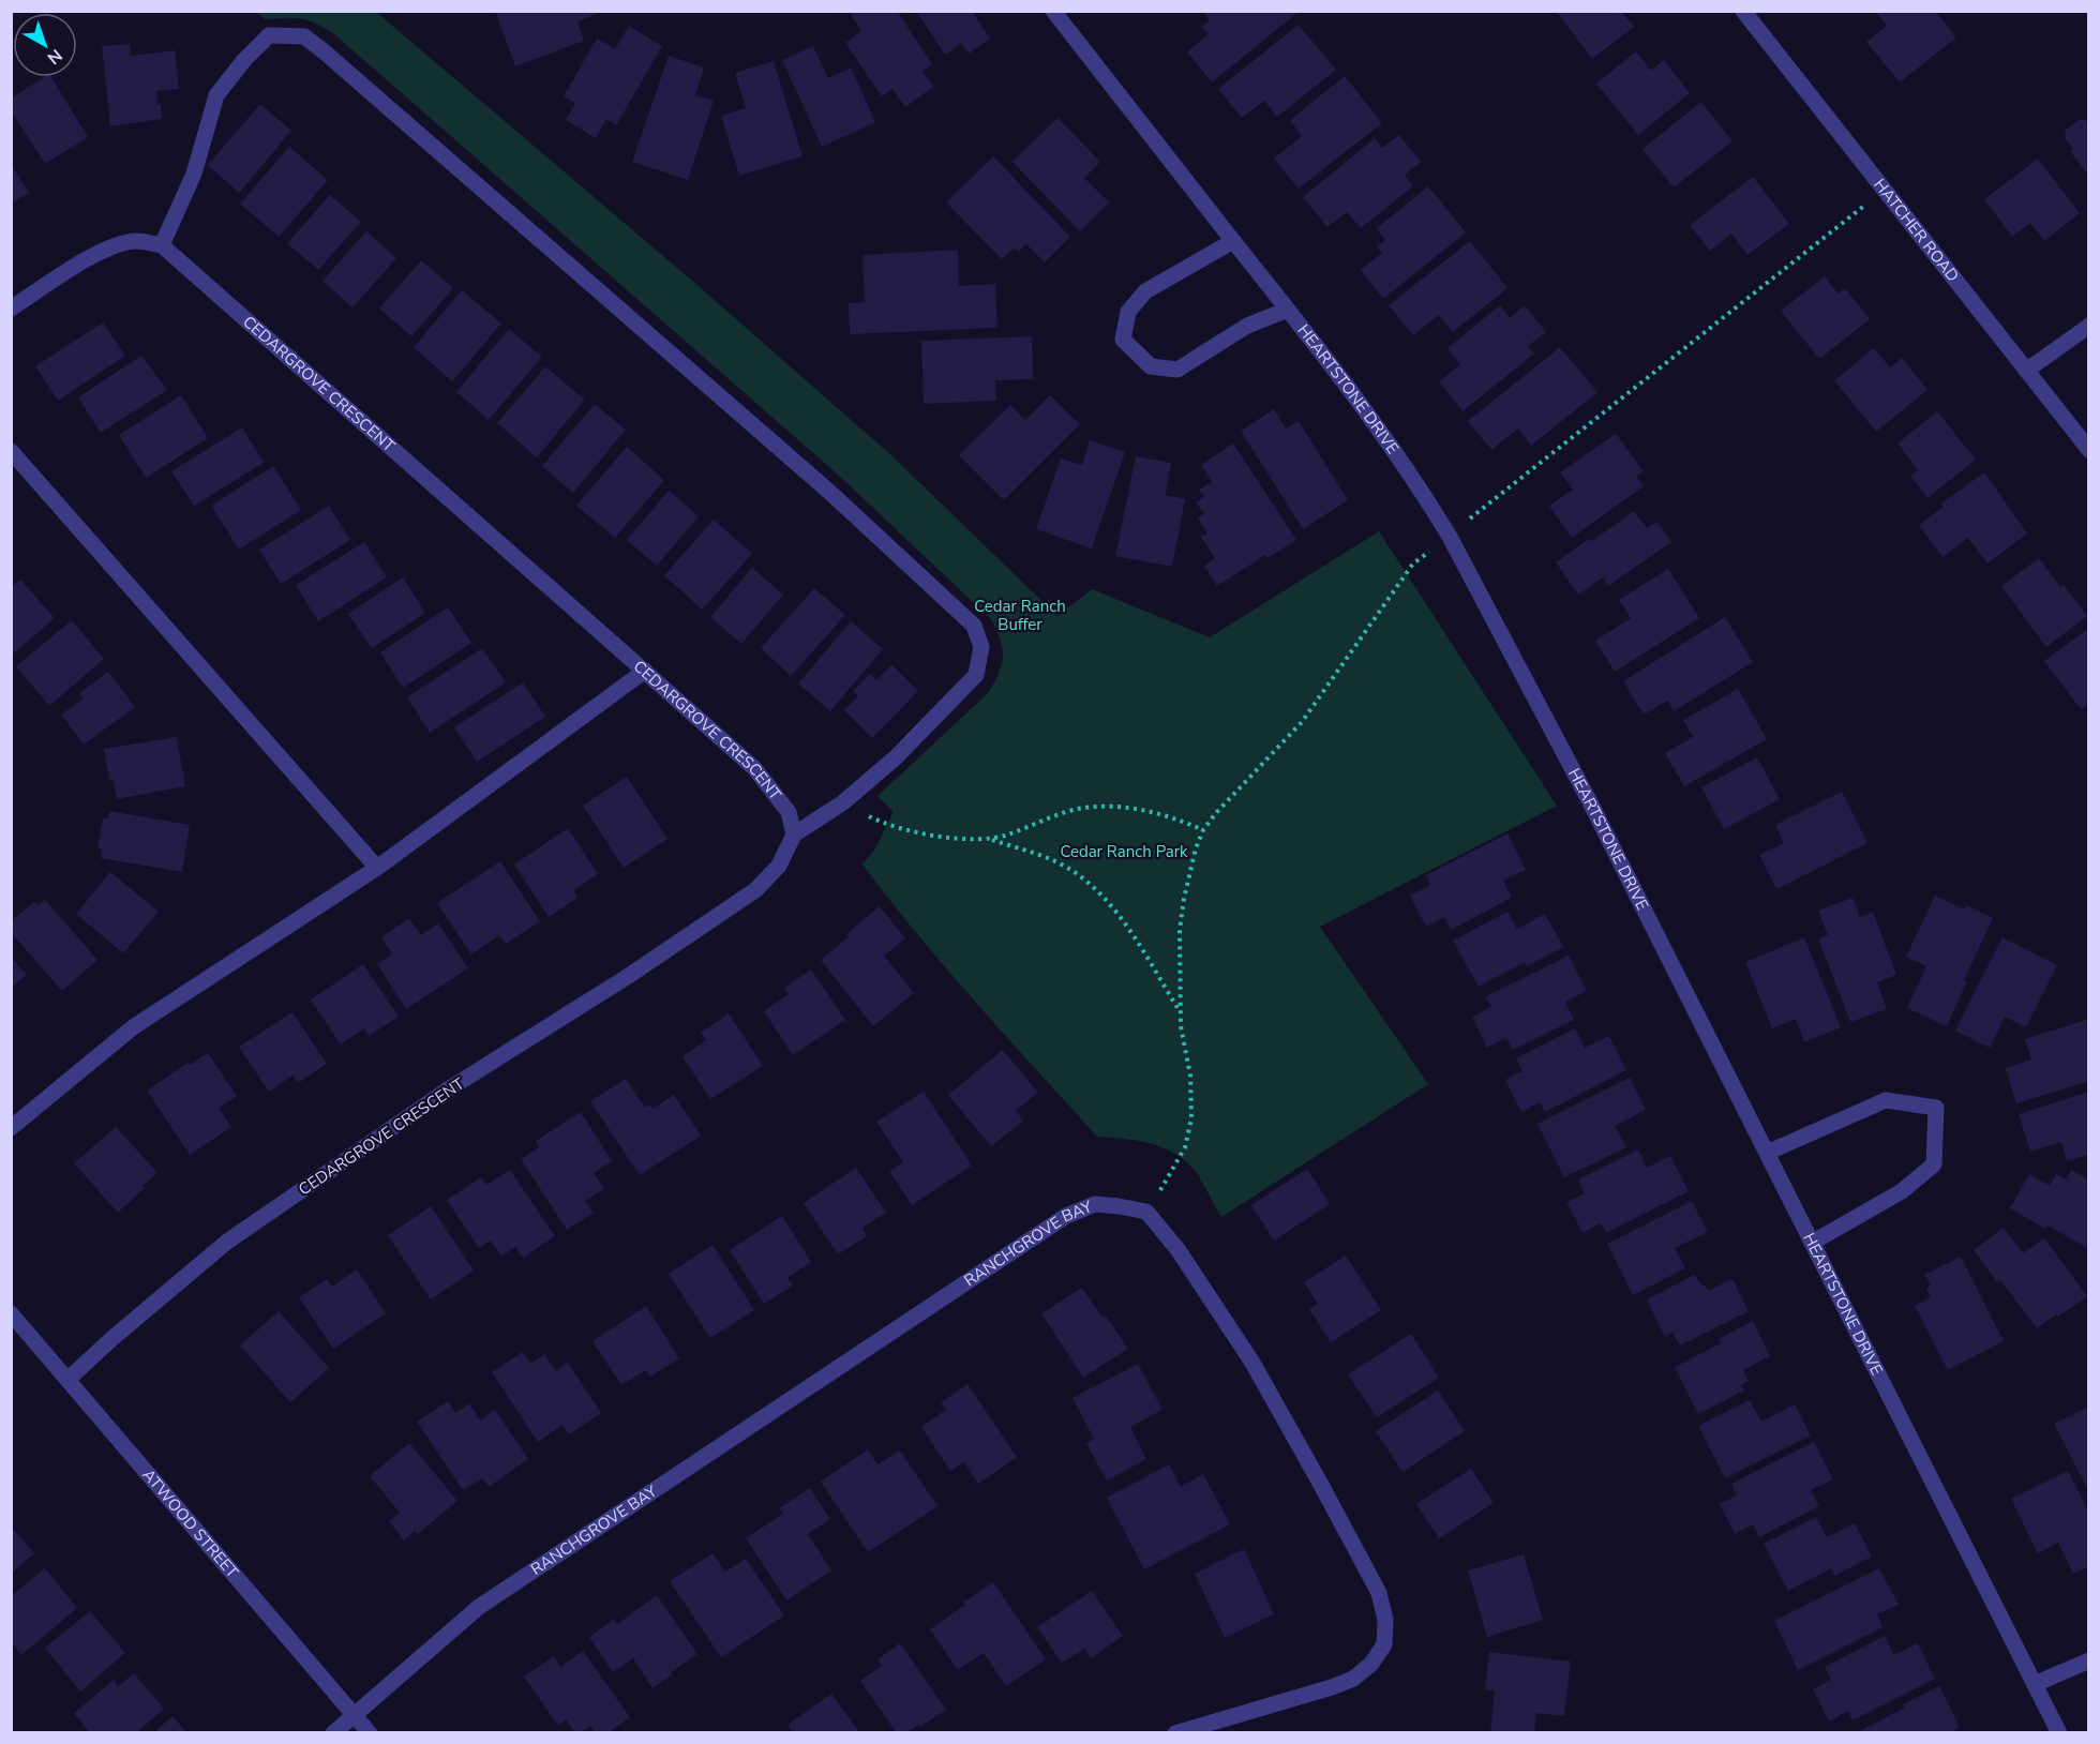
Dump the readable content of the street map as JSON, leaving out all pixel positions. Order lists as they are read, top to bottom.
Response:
{
  "streets": {
    "street": [
      "HATCHER ROAD",
      "CEDARGROVE CRESCENT",
      "HEARTSTONE DRIVE",
      "RANCHGROVE BAY",
      "ATWOOD STREET"
    ]
  },
  "crossings": [
    ["CEDARGROVE CRESCENT", "ATWOOD STREET"],
    ["RANCHGROVE BAY", "ATWOOD STREET"]
  ],
  "parks": ["Cedar Ranch Buffer", "Cedar Ranch Park"],
  "north": "bottom right"
}
